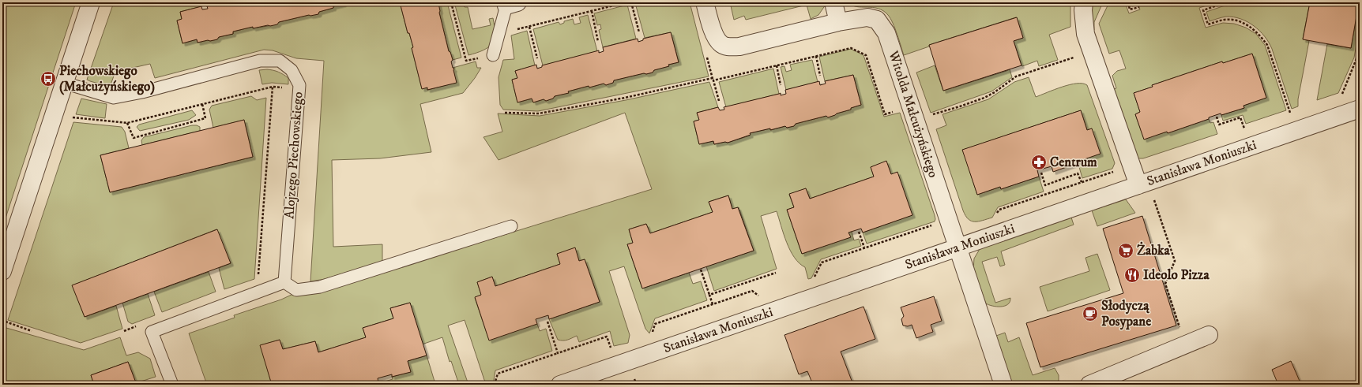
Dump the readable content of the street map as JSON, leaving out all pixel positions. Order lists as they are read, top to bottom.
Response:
{
  "streets": {
    "street": ["Witolda Małcużyńskiego", "Stanisława Moniuszki"],
    "lane": ["Alojzego Piechowskiego"]
  },
  "crossings": [
    ["Witolda Małcużyńskiego", "Stanisława Moniuszki"]
  ],
  "places": {
    "bus stop": ["Piechowskiego (Małcużyńskiego)"],
    "pharmacy": ["Centrum"],
    "supermarket": ["Żabka"],
    "restaurant": ["Ideolo Pizza"],
    "cafe": ["Słodyczą Posypane"]
  }
}
